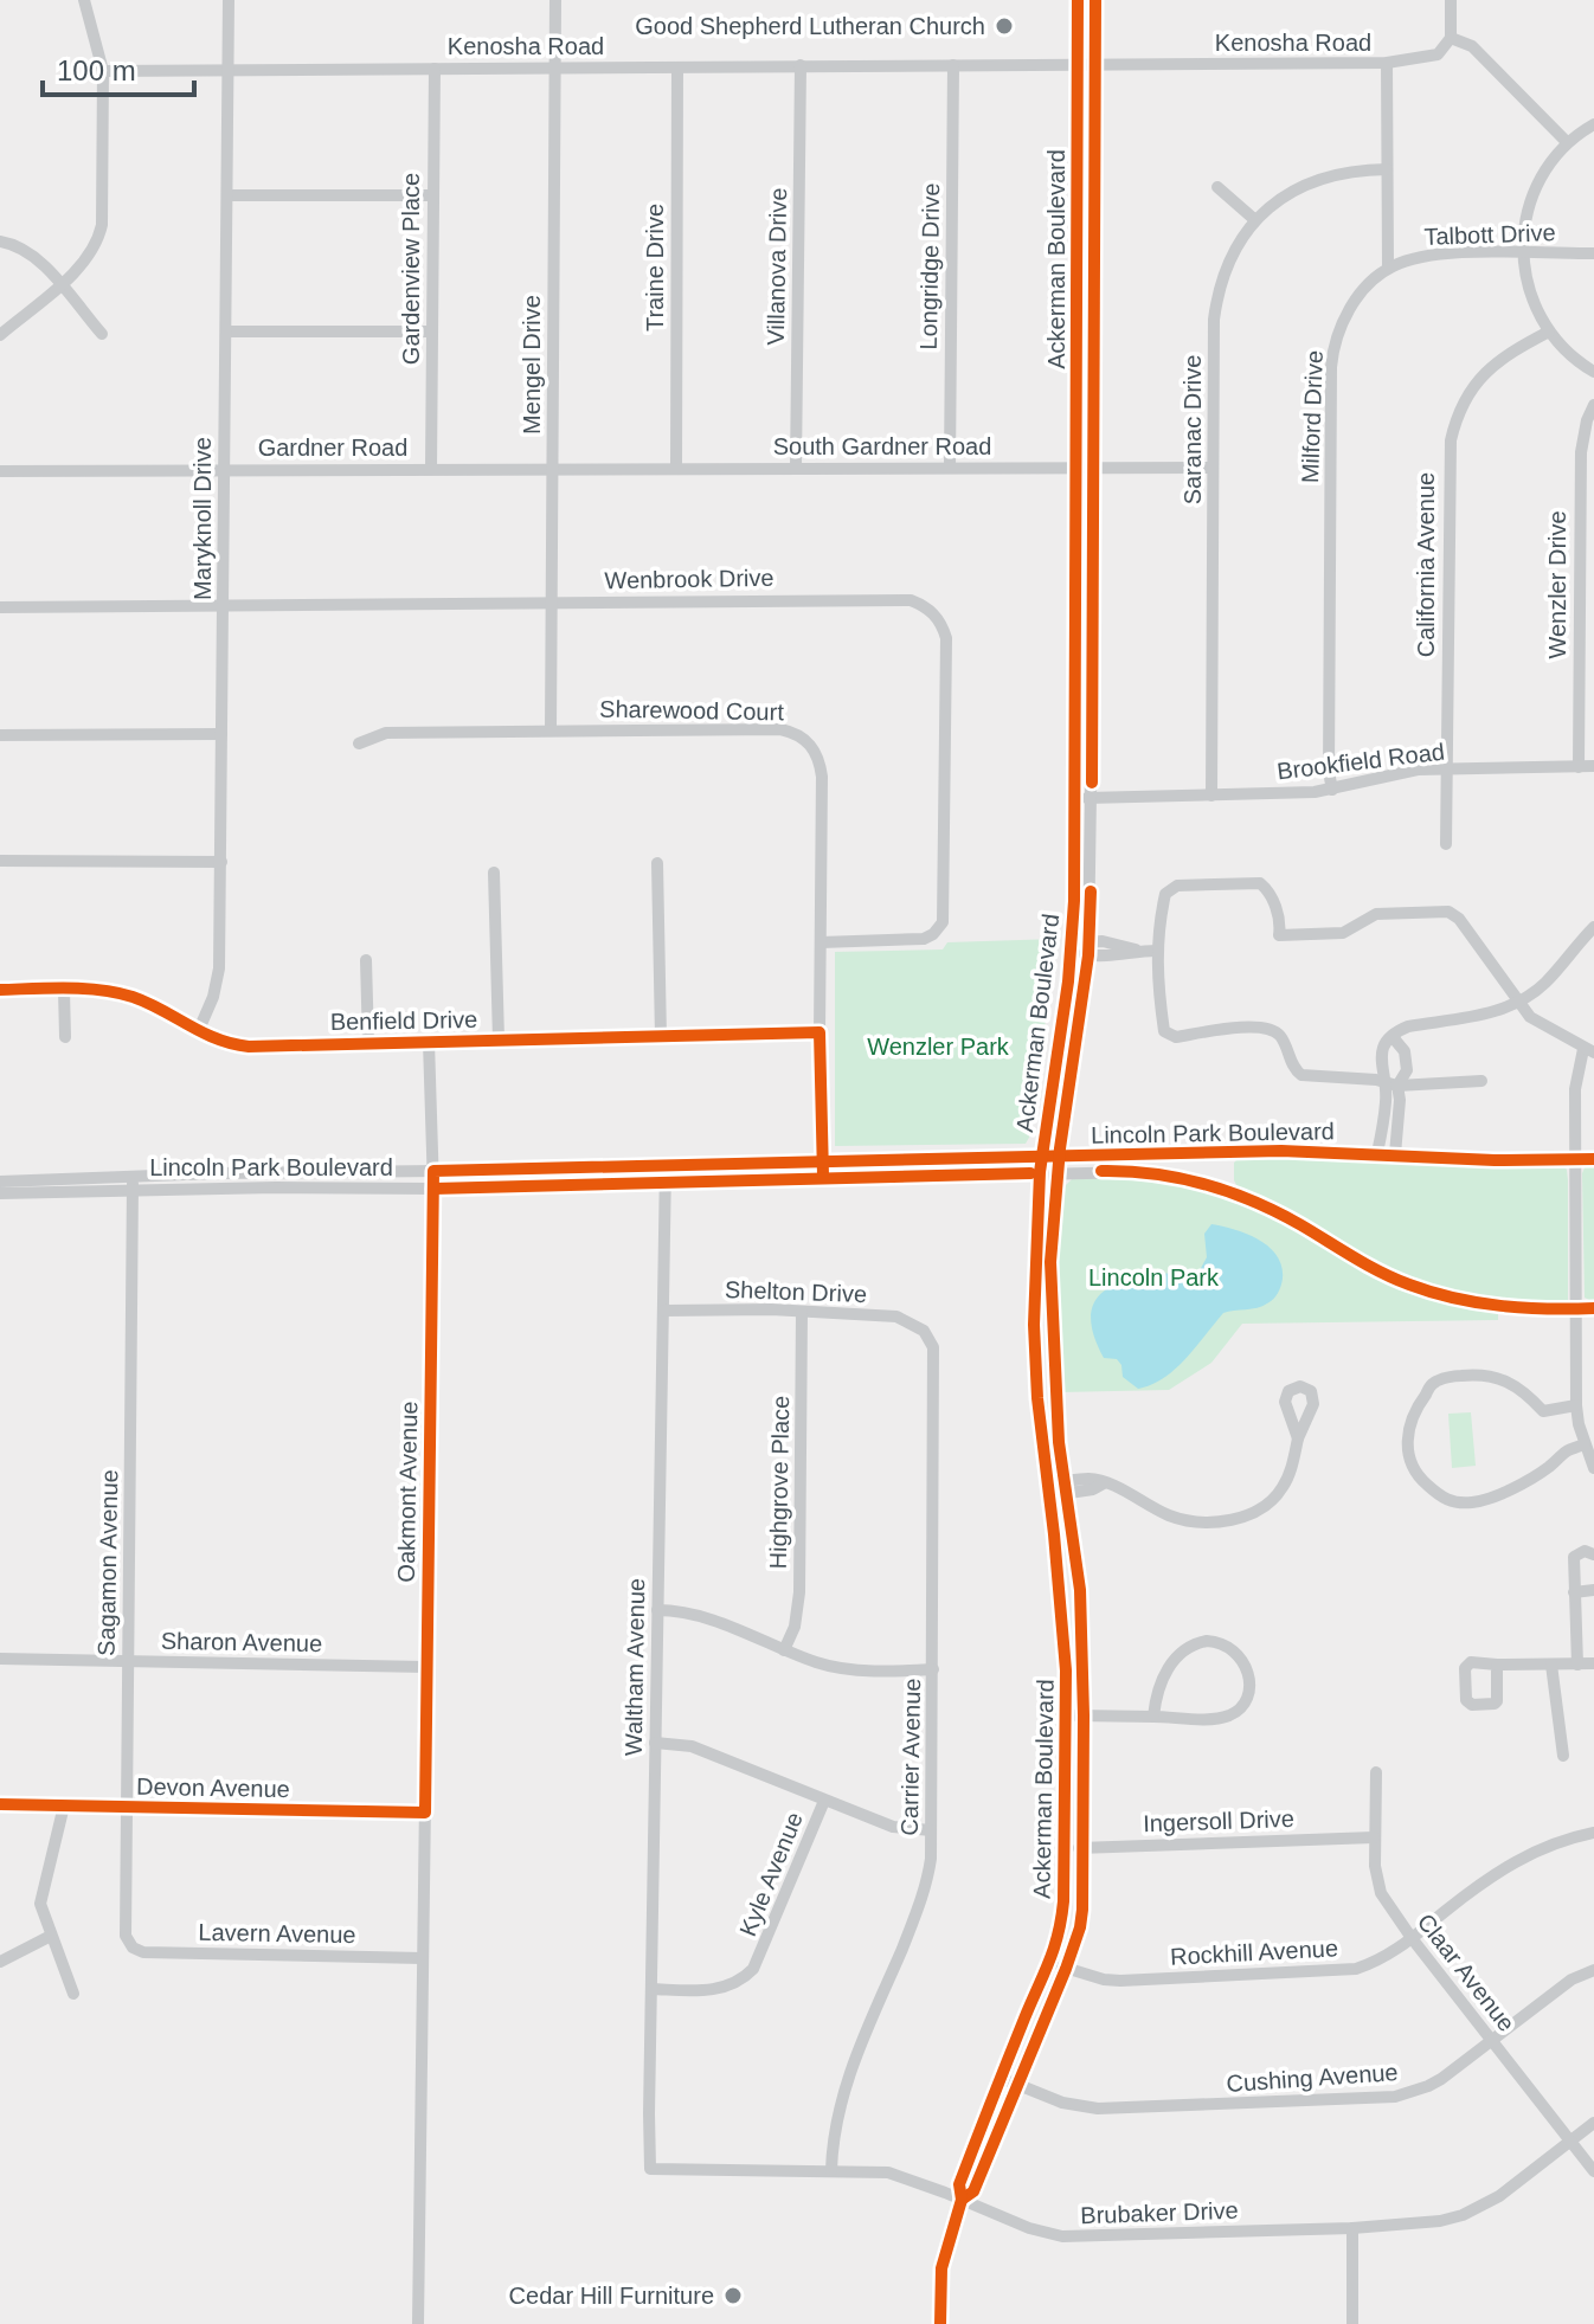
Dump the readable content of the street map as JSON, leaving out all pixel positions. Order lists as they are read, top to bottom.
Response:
{
  "streets": {
    "street": [
      "Kenosha Road",
      "Talbott Drive",
      "Ackerman Boulevard",
      "Villanova Drive",
      "Longridge Drive",
      "Traine Drive",
      "Gardenview Place",
      "Mengel Drive",
      "Milford Drive",
      "Saranac Drive",
      "South Gardner Road",
      "Gardner Road",
      "Maryknoll Drive",
      "California Avenue",
      "Wenbrook Drive",
      "Wenzler Drive",
      "Sharewood Court",
      "Brookfield Road",
      "Benfield Drive",
      "Lincoln Park Boulevard",
      "Shelton Drive",
      "Highgrove Place",
      "Oakmont Avenue",
      "Sagamon Avenue",
      "Sharon Avenue",
      "Waltham Avenue",
      "Carrier Avenue",
      "Devon Avenue",
      "Ingersoll Drive",
      "Kyle Avenue",
      "Lavern Avenue",
      "Rockhill Avenue",
      "Claar Avenue",
      "Cushing Avenue",
      "Brubaker Drive"
    ]
  },
  "crossings": [
    ["Kenosha Road", "Ackerman Boulevard"],
    ["Kenosha Road", "Villanova Drive"],
    ["Kenosha Road", "Longridge Drive"],
    ["Kenosha Road", "Traine Drive"],
    ["Kenosha Road", "Gardenview Place"],
    ["Kenosha Road", "Mengel Drive"],
    ["Kenosha Road", "Maryknoll Drive"],
    ["Talbott Drive", "Milford Drive"],
    ["Ackerman Boulevard", "South Gardner Road"],
    ["Ackerman Boulevard", "Brookfield Road"],
    ["Ackerman Boulevard", "Lincoln Park Boulevard"],
    ["Ackerman Boulevard", "Ingersoll Drive"],
    ["Ackerman Boulevard", "Rockhill Avenue"],
    ["Ackerman Boulevard", "Cushing Avenue"],
    ["Ackerman Boulevard", "Brubaker Drive"],
    ["Villanova Drive", "South Gardner Road"],
    ["Longridge Drive", "South Gardner Road"],
    ["Traine Drive", "South Gardner Road"],
    ["Gardenview Place", "Gardner Road"],
    ["Mengel Drive", "South Gardner Road"],
    ["Mengel Drive", "Gardner Road"],
    ["Mengel Drive", "Wenbrook Drive"],
    ["Mengel Drive", "Sharewood Court"],
    ["Milford Drive", "Brookfield Road"],
    ["Saranac Drive", "South Gardner Road"],
    ["Saranac Drive", "Brookfield Road"],
    ["South Gardner Road", "Gardner Road"],
    ["Gardner Road", "Maryknoll Drive"],
    ["Maryknoll Drive", "Wenbrook Drive"],
    ["Maryknoll Drive", "Benfield Drive"],
    ["California Avenue", "Brookfield Road"],
    ["Wenbrook Drive", "Sharewood Court"],
    ["Wenzler Drive", "Brookfield Road"],
    ["Sharewood Court", "Benfield Drive"],
    ["Sharewood Court", "Lincoln Park Boulevard"],
    ["Benfield Drive", "Oakmont Avenue"],
    ["Lincoln Park Boulevard", "Oakmont Avenue"],
    ["Lincoln Park Boulevard", "Sagamon Avenue"],
    ["Lincoln Park Boulevard", "Waltham Avenue"],
    ["Shelton Drive", "Highgrove Place"],
    ["Shelton Drive", "Waltham Avenue"],
    ["Shelton Drive", "Carrier Avenue"],
    ["Oakmont Avenue", "Sharon Avenue"],
    ["Oakmont Avenue", "Devon Avenue"],
    ["Oakmont Avenue", "Lavern Avenue"],
    ["Sagamon Avenue", "Sharon Avenue"],
    ["Sagamon Avenue", "Devon Avenue"],
    ["Sagamon Avenue", "Lavern Avenue"],
    ["Waltham Avenue", "Kyle Avenue"],
    ["Waltham Avenue", "Brubaker Drive"],
    ["Carrier Avenue", "Brubaker Drive"],
    ["Ingersoll Drive", "Claar Avenue"],
    ["Rockhill Avenue", "Claar Avenue"],
    ["Claar Avenue", "Cushing Avenue"],
    ["Claar Avenue", "Brubaker Drive"]
  ],
  "parks": ["Wenzler Park", "Lincoln Park"],
  "places": ["Good Shepherd Lutheran Church", "Cedar Hill Furniture"],
  "scale_bar": "100 m"
}
